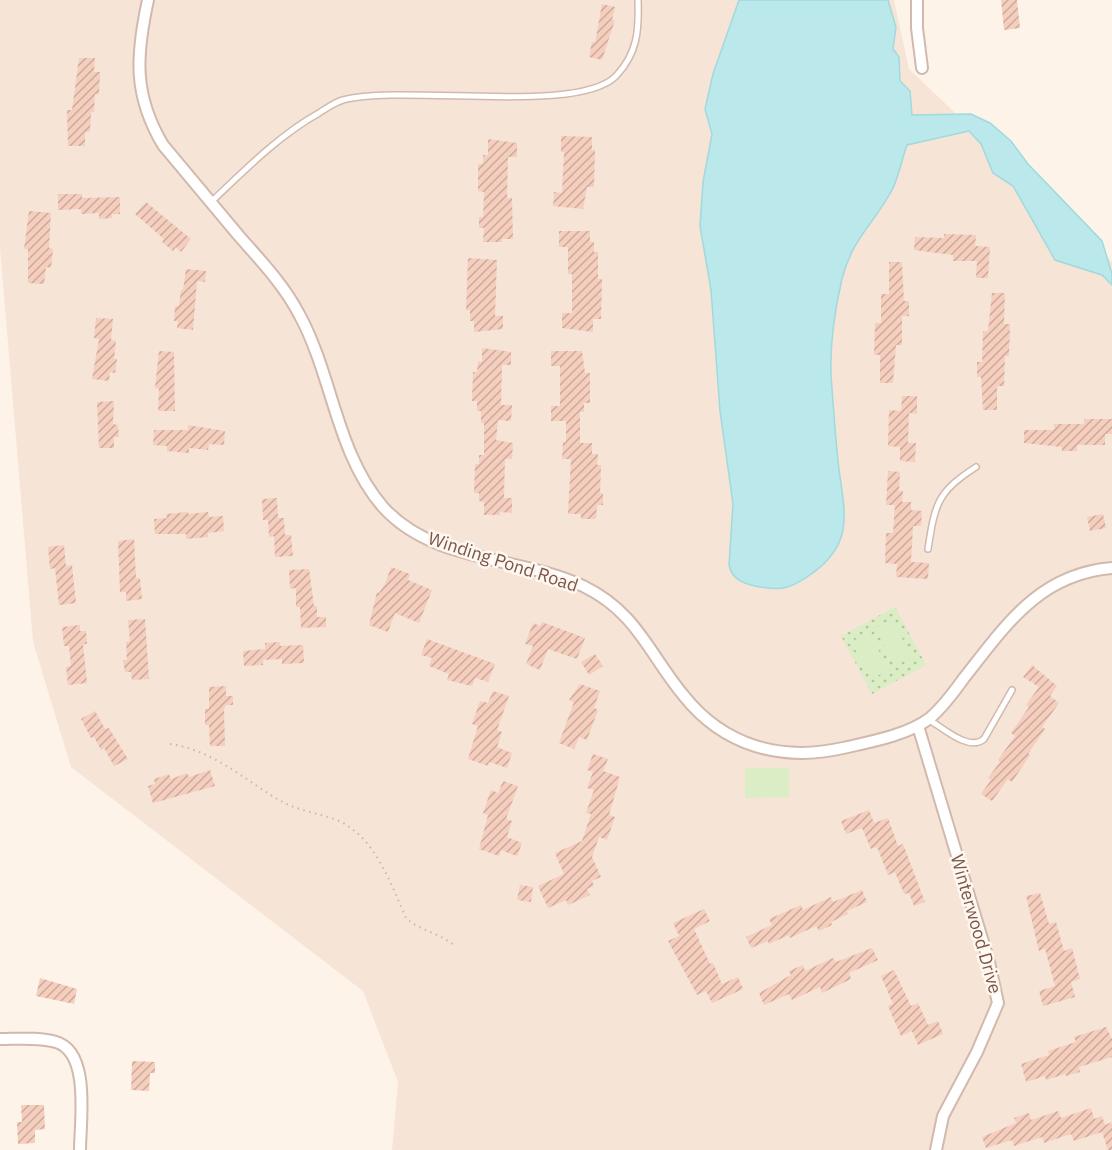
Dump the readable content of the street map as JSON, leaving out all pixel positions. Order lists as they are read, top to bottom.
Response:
{
  "streets": {
    "street": ["Winding Pond Road", "Winterwood Drive"]
  },
  "crossings": [
    ["Winding Pond Road", "Winterwood Drive"]
  ]
}
